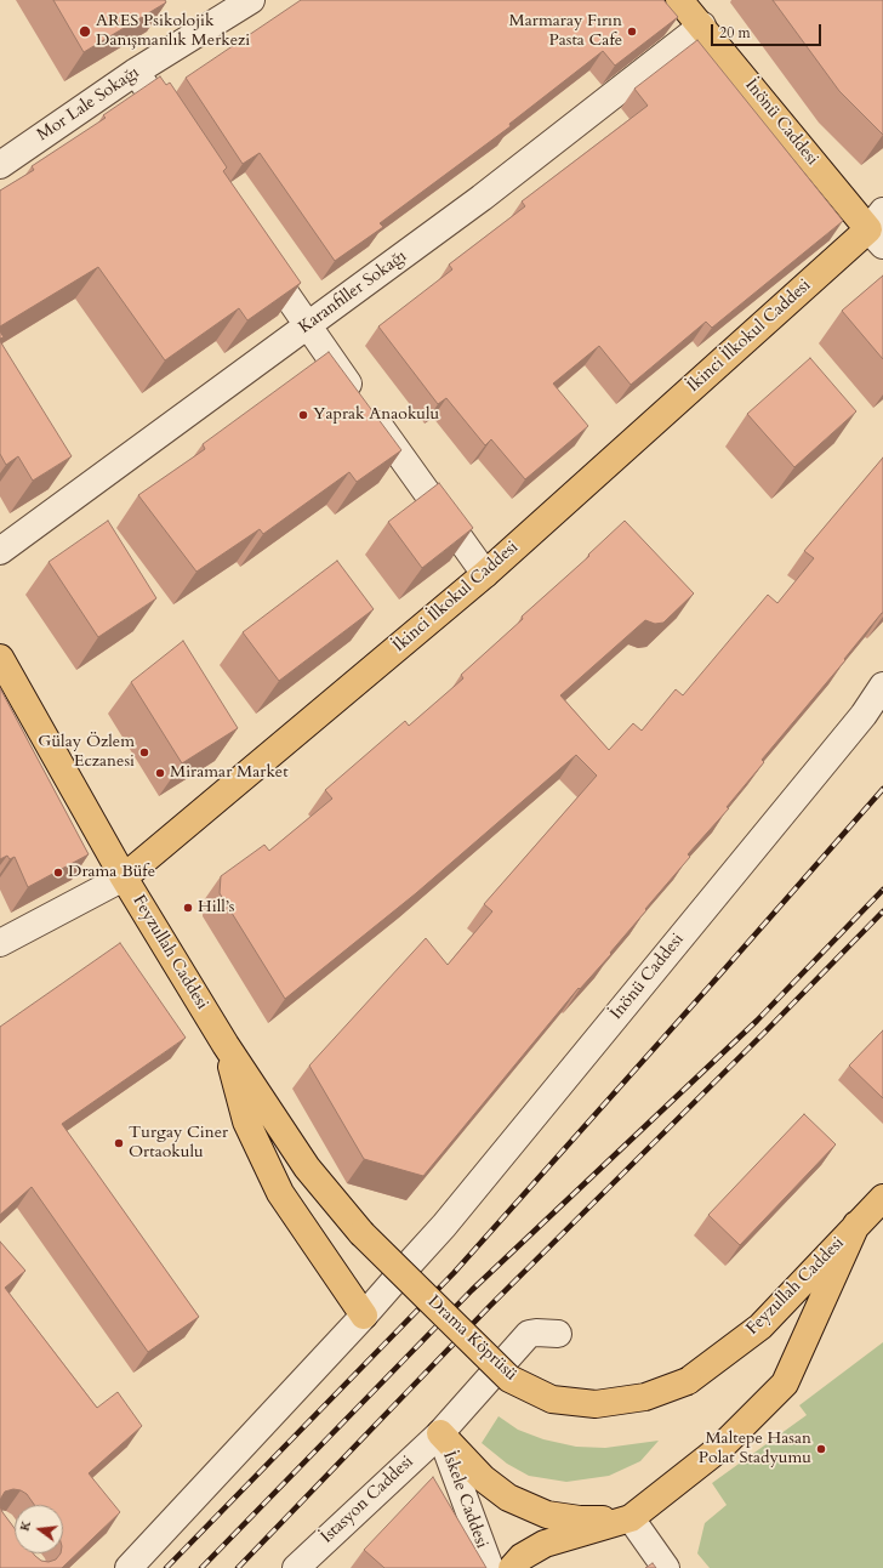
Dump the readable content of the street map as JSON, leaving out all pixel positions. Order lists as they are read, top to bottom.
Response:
{
  "streets": {
    "main road": [
      "İnönü Caddesi",
      "İkinci İlkokul Caddesi",
      "Feyzullah Caddesi",
      "Drama Köprüsü"
    ],
    "street": [
      "Mor Lale Sokağı",
      "Karanfiller Sokağı",
      "İstasyon Caddesi",
      "İskele Caddesi"
    ]
  },
  "crossings": [
    ["İnönü Caddesi", "Karanfiller Sokağı"],
    ["İnönü Caddesi", "İkinci İlkokul Caddesi"],
    ["İkinci İlkokul Caddesi", "Feyzullah Caddesi"],
    ["Feyzullah Caddesi", "Drama Köprüsü"],
    ["İstasyon Caddesi", "İskele Caddesi"]
  ],
  "places": [
    "ARES Psikolojik Danışmanlık Merkezi",
    "Marmaray Fırın Pasta Cafe",
    "Yaprak Anaokulu",
    "Gülay Özlem Eczanesi",
    "Miramar Market",
    "Drama Büfe",
    "Hill’s",
    "Turgay Ciner Ortaokulu",
    "Maltepe Hasan Polat Stadyumu"
  ],
  "scale_bar": "20 m",
  "north": "left"
}
